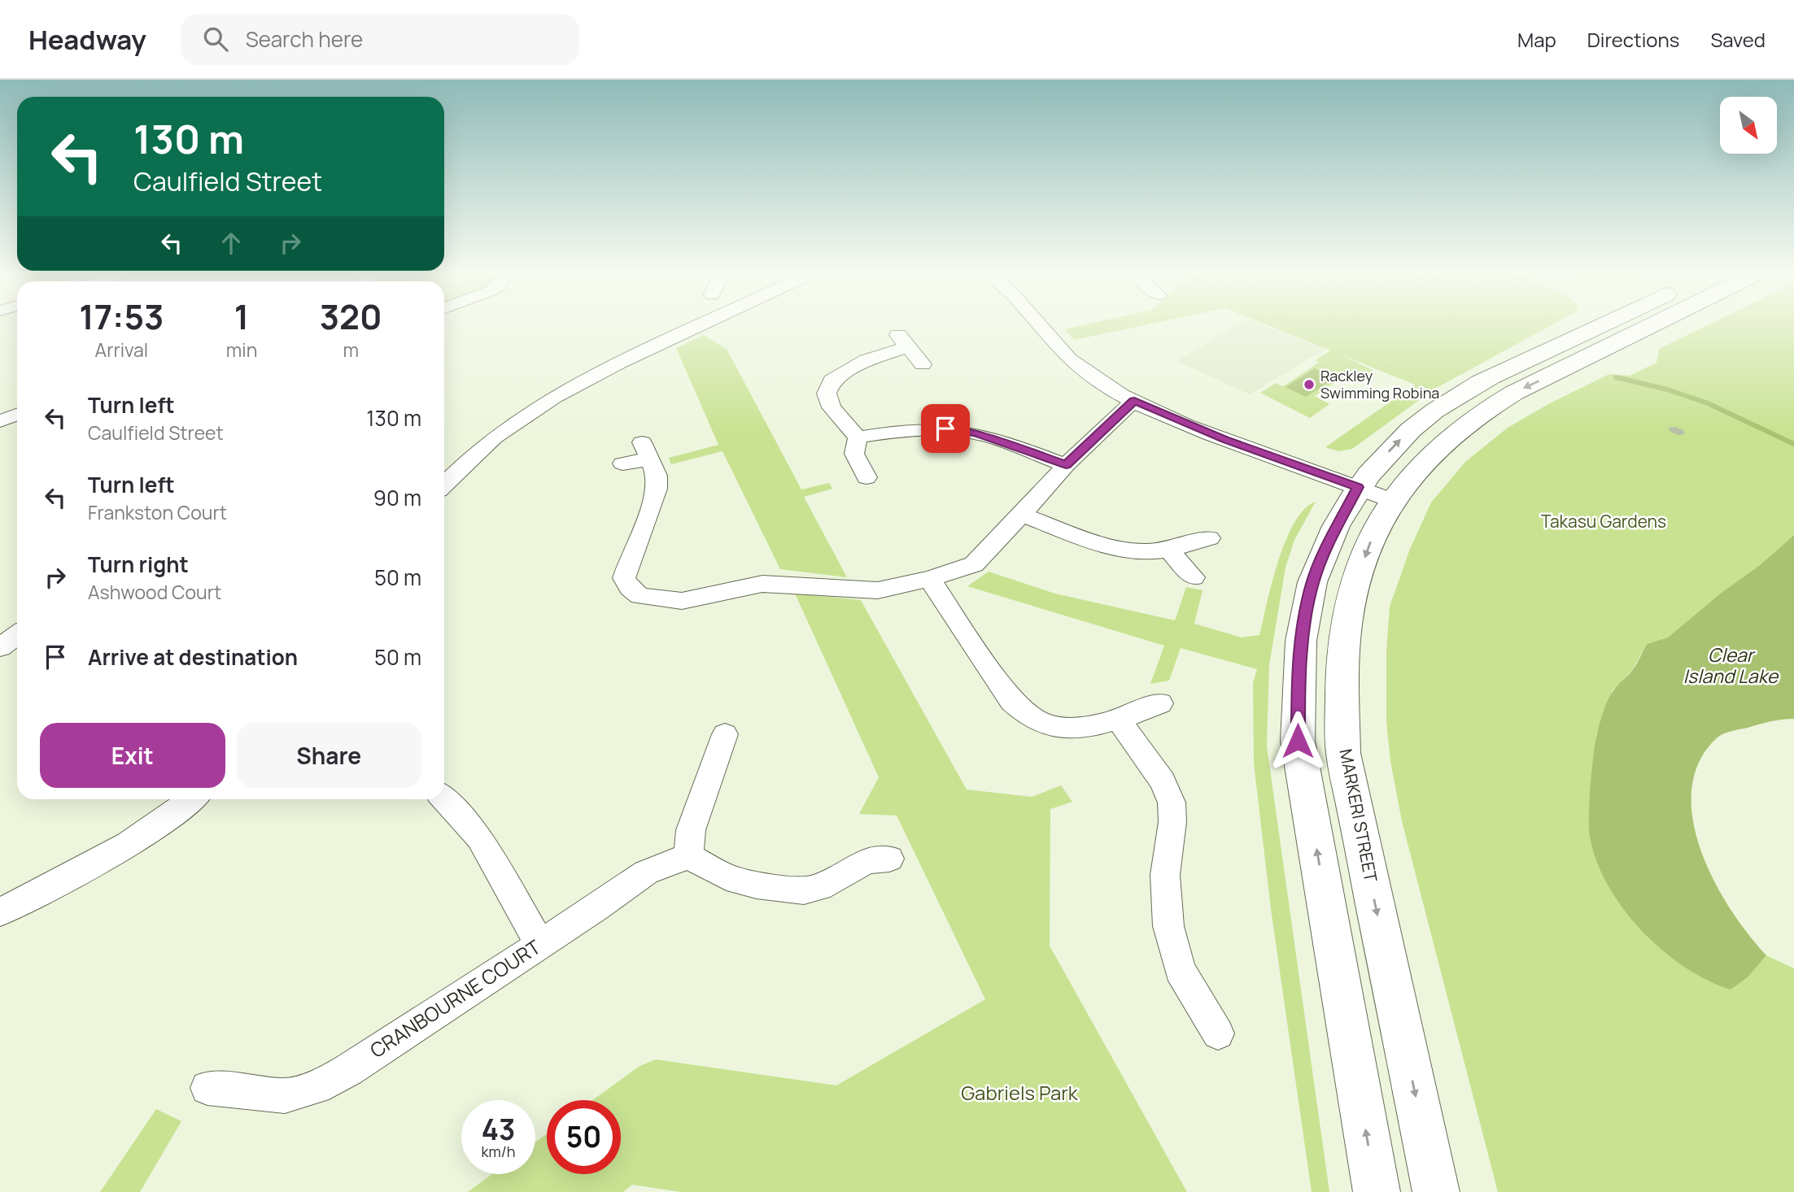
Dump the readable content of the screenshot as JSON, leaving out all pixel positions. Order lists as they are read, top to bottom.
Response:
{
  "streets": {
    "main road": ["MARKERI STREET"],
    "street": ["CRANBOURNE COURT"]
  },
  "water": ["Clear Island Lake"],
  "parks": ["Takasu Gardens", "Gabriels Park"],
  "places": ["Rackley Swimming Robina"],
  "north": "bottom right",
  "page": {
    "header": "Headway",
    "search": "Search here",
    "nav": ["Map", "Directions", "Saved"],
    "turn": ["130 m", "Caulfield Street"],
    "eta": [
      "17:53",
      "Arrival",
      "1",
      "min",
      "320",
      "m"
    ],
    "list": [
      {
        "name": "Turn left",
        "note": "Caulfield Street",
        "value": "130 m"
      },
      {
        "name": "Turn left",
        "note": "Frankston Court",
        "value": "90 m"
      },
      {
        "name": "Turn right",
        "note": "Ashwood Court",
        "value": "50 m"
      },
      {
        "name": "Arrive at destination",
        "value": "50 m"
      }
    ],
    "buttons": ["Exit", "Share"],
    "speed": "43 km/h",
    "limit": "50"
  }
}
